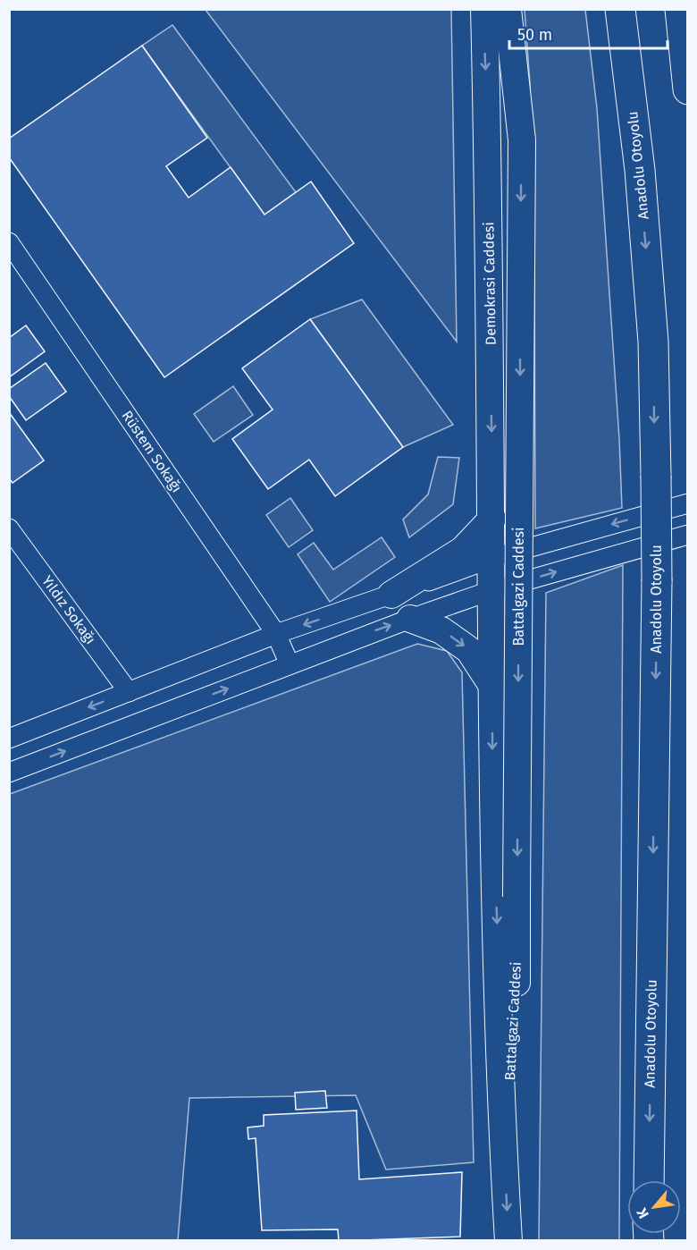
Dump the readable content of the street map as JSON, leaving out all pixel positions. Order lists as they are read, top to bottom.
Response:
{
  "streets": {
    "highway": ["Anadolu Otoyolu"],
    "main road": ["Demokrasi Caddesi", "Battalgazi Caddesi"],
    "street": ["Rüstem Sokağı", "Yıldız Sokağı"]
  },
  "crossings": [
    ["Demokrasi Caddesi", "Battalgazi Caddesi"]
  ],
  "one_way": ["Anadolu Otoyolu", "Demokrasi Caddesi", "Battalgazi Caddesi"],
  "scale_bar": "50 m",
  "north": "bottom left"
}
